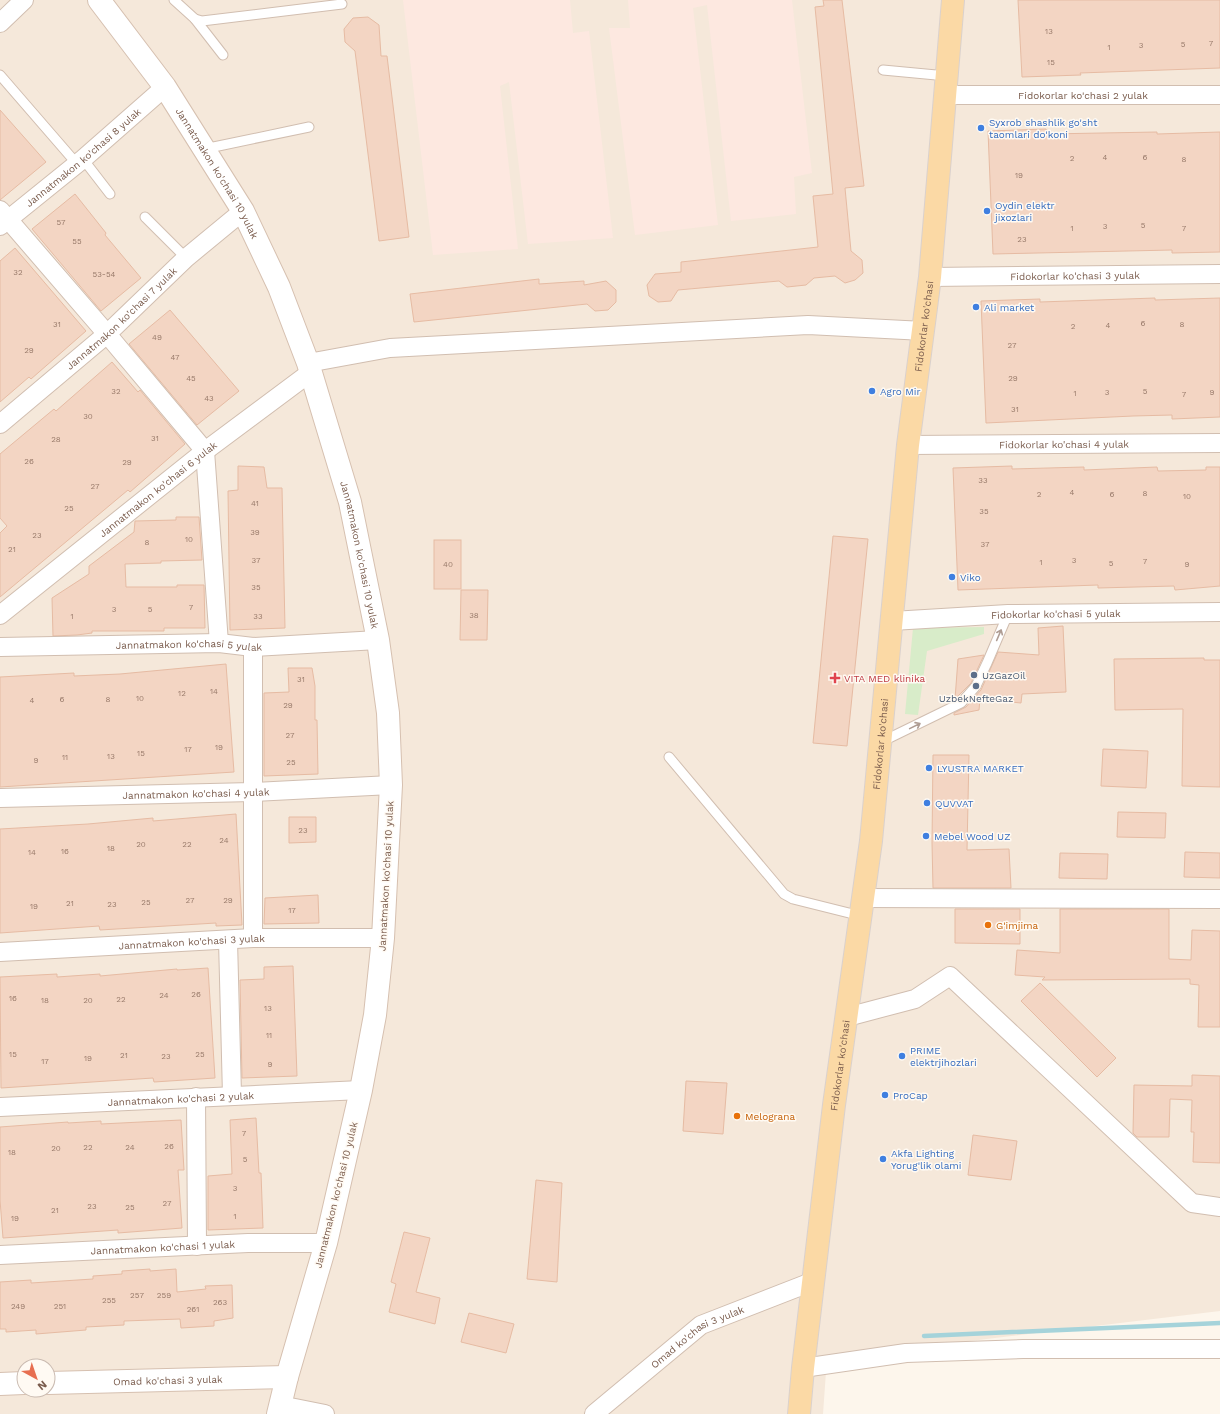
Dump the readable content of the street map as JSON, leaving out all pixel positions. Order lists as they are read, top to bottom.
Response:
{
  "streets": {
    "main road": ["Fidokorlar ko'chasi"],
    "street": [
      "Fidokorlar ko'chasi 2 yulak",
      "Jannatmakon ko'chasi 8 yulak",
      "Jannatmakon ko'chasi 10 yulak",
      "Fidokorlar ko'chasi 3 yulak",
      "Jannatmakon ko'chasi 7 yulak",
      "Fidokorlar ko'chasi 4 yulak",
      "Jannatmakon ko'chasi 6 yulak",
      "Fidokorlar ko'chasi 5 yulak",
      "Jannatmakon ko'chasi 5 yulak",
      "Jannatmakon ko'chasi 4 yulak",
      "Jannatmakon ko'chasi 3 yulak",
      "Jannatmakon ko'chasi 2 yulak",
      "Jannatmakon ko'chasi 1 yulak",
      "Omad ko'chasi 3 yulak"
    ]
  },
  "crossings": [
    ["Fidokorlar ko'chasi 2 yulak", "Fidokorlar ko'chasi"],
    ["Jannatmakon ko'chasi 8 yulak", "Jannatmakon ko'chasi 10 yulak"],
    ["Jannatmakon ko'chasi 10 yulak", "Jannatmakon ko'chasi 7 yulak"],
    ["Jannatmakon ko'chasi 10 yulak", "Jannatmakon ko'chasi 6 yulak"],
    ["Jannatmakon ko'chasi 10 yulak", "Jannatmakon ko'chasi 5 yulak"],
    ["Jannatmakon ko'chasi 10 yulak", "Jannatmakon ko'chasi 4 yulak"],
    ["Jannatmakon ko'chasi 10 yulak", "Jannatmakon ko'chasi 3 yulak"],
    ["Jannatmakon ko'chasi 10 yulak", "Jannatmakon ko'chasi 2 yulak"],
    ["Jannatmakon ko'chasi 10 yulak", "Jannatmakon ko'chasi 1 yulak"],
    ["Jannatmakon ko'chasi 10 yulak", "Omad ko'chasi 3 yulak"],
    ["Fidokorlar ko'chasi 3 yulak", "Fidokorlar ko'chasi"],
    ["Fidokorlar ko'chasi", "Fidokorlar ko'chasi 4 yulak"],
    ["Fidokorlar ko'chasi", "Fidokorlar ko'chasi 5 yulak"],
    ["Fidokorlar ko'chasi", "Omad ko'chasi 3 yulak"]
  ],
  "places": {
    "other": [
      "Syxrob shashlik go'sht taomlari do'koni",
      "Oydin elektr jixozlari",
      "Ali market",
      "Agro Mir",
      "Viko",
      "UzGazOil",
      "UzbekNefteGaz",
      "LYUSTRA MARKET",
      "QUVVAT",
      "Mebel Wood UZ",
      "G'imjima",
      "PRIME elektrjihozlari",
      "ProCap",
      "Melograna",
      "Akfa Lighting Yorug'lik olami"
    ],
    "health": ["VITA MED klinika"]
  },
  "house_numbers": [
    "13",
    "7",
    "5",
    "3",
    "1",
    "15",
    "4",
    "6",
    "2",
    "8",
    "19",
    "57",
    "5",
    "3",
    "1",
    "7",
    "23",
    "55",
    "32",
    "53-54",
    "6",
    "31",
    "8",
    "4",
    "2",
    "49",
    "27",
    "29",
    "47",
    "45",
    "29",
    "32",
    "5",
    "3",
    "9",
    "1",
    "7",
    "43",
    "31",
    "30",
    "31",
    "28",
    "26",
    "29",
    "33",
    "27",
    "4",
    "8",
    "2",
    "6",
    "10",
    "41",
    "25",
    "35",
    "39",
    "23",
    "10",
    "8",
    "37",
    "21",
    "37",
    "3",
    "7",
    "1",
    "5",
    "40",
    "9",
    "35",
    "7",
    "3",
    "5",
    "38",
    "1",
    "33",
    "31",
    "14",
    "12",
    "10",
    "6",
    "8",
    "4",
    "29",
    "27",
    "19",
    "17",
    "15",
    "13",
    "11",
    "9",
    "25",
    "23",
    "24",
    "20",
    "22",
    "18",
    "16",
    "14",
    "27",
    "29",
    "25",
    "21",
    "23",
    "19",
    "17",
    "26",
    "24",
    "16",
    "22",
    "18",
    "20",
    "13",
    "11",
    "15",
    "25",
    "21",
    "23",
    "19",
    "17",
    "9",
    "7",
    "26",
    "22",
    "24",
    "20",
    "18",
    "5",
    "3",
    "27",
    "23",
    "25",
    "21",
    "1",
    "19",
    "257",
    "259",
    "255",
    "263",
    "249",
    "251",
    "261"
  ],
  "north": "bottom right"
}
